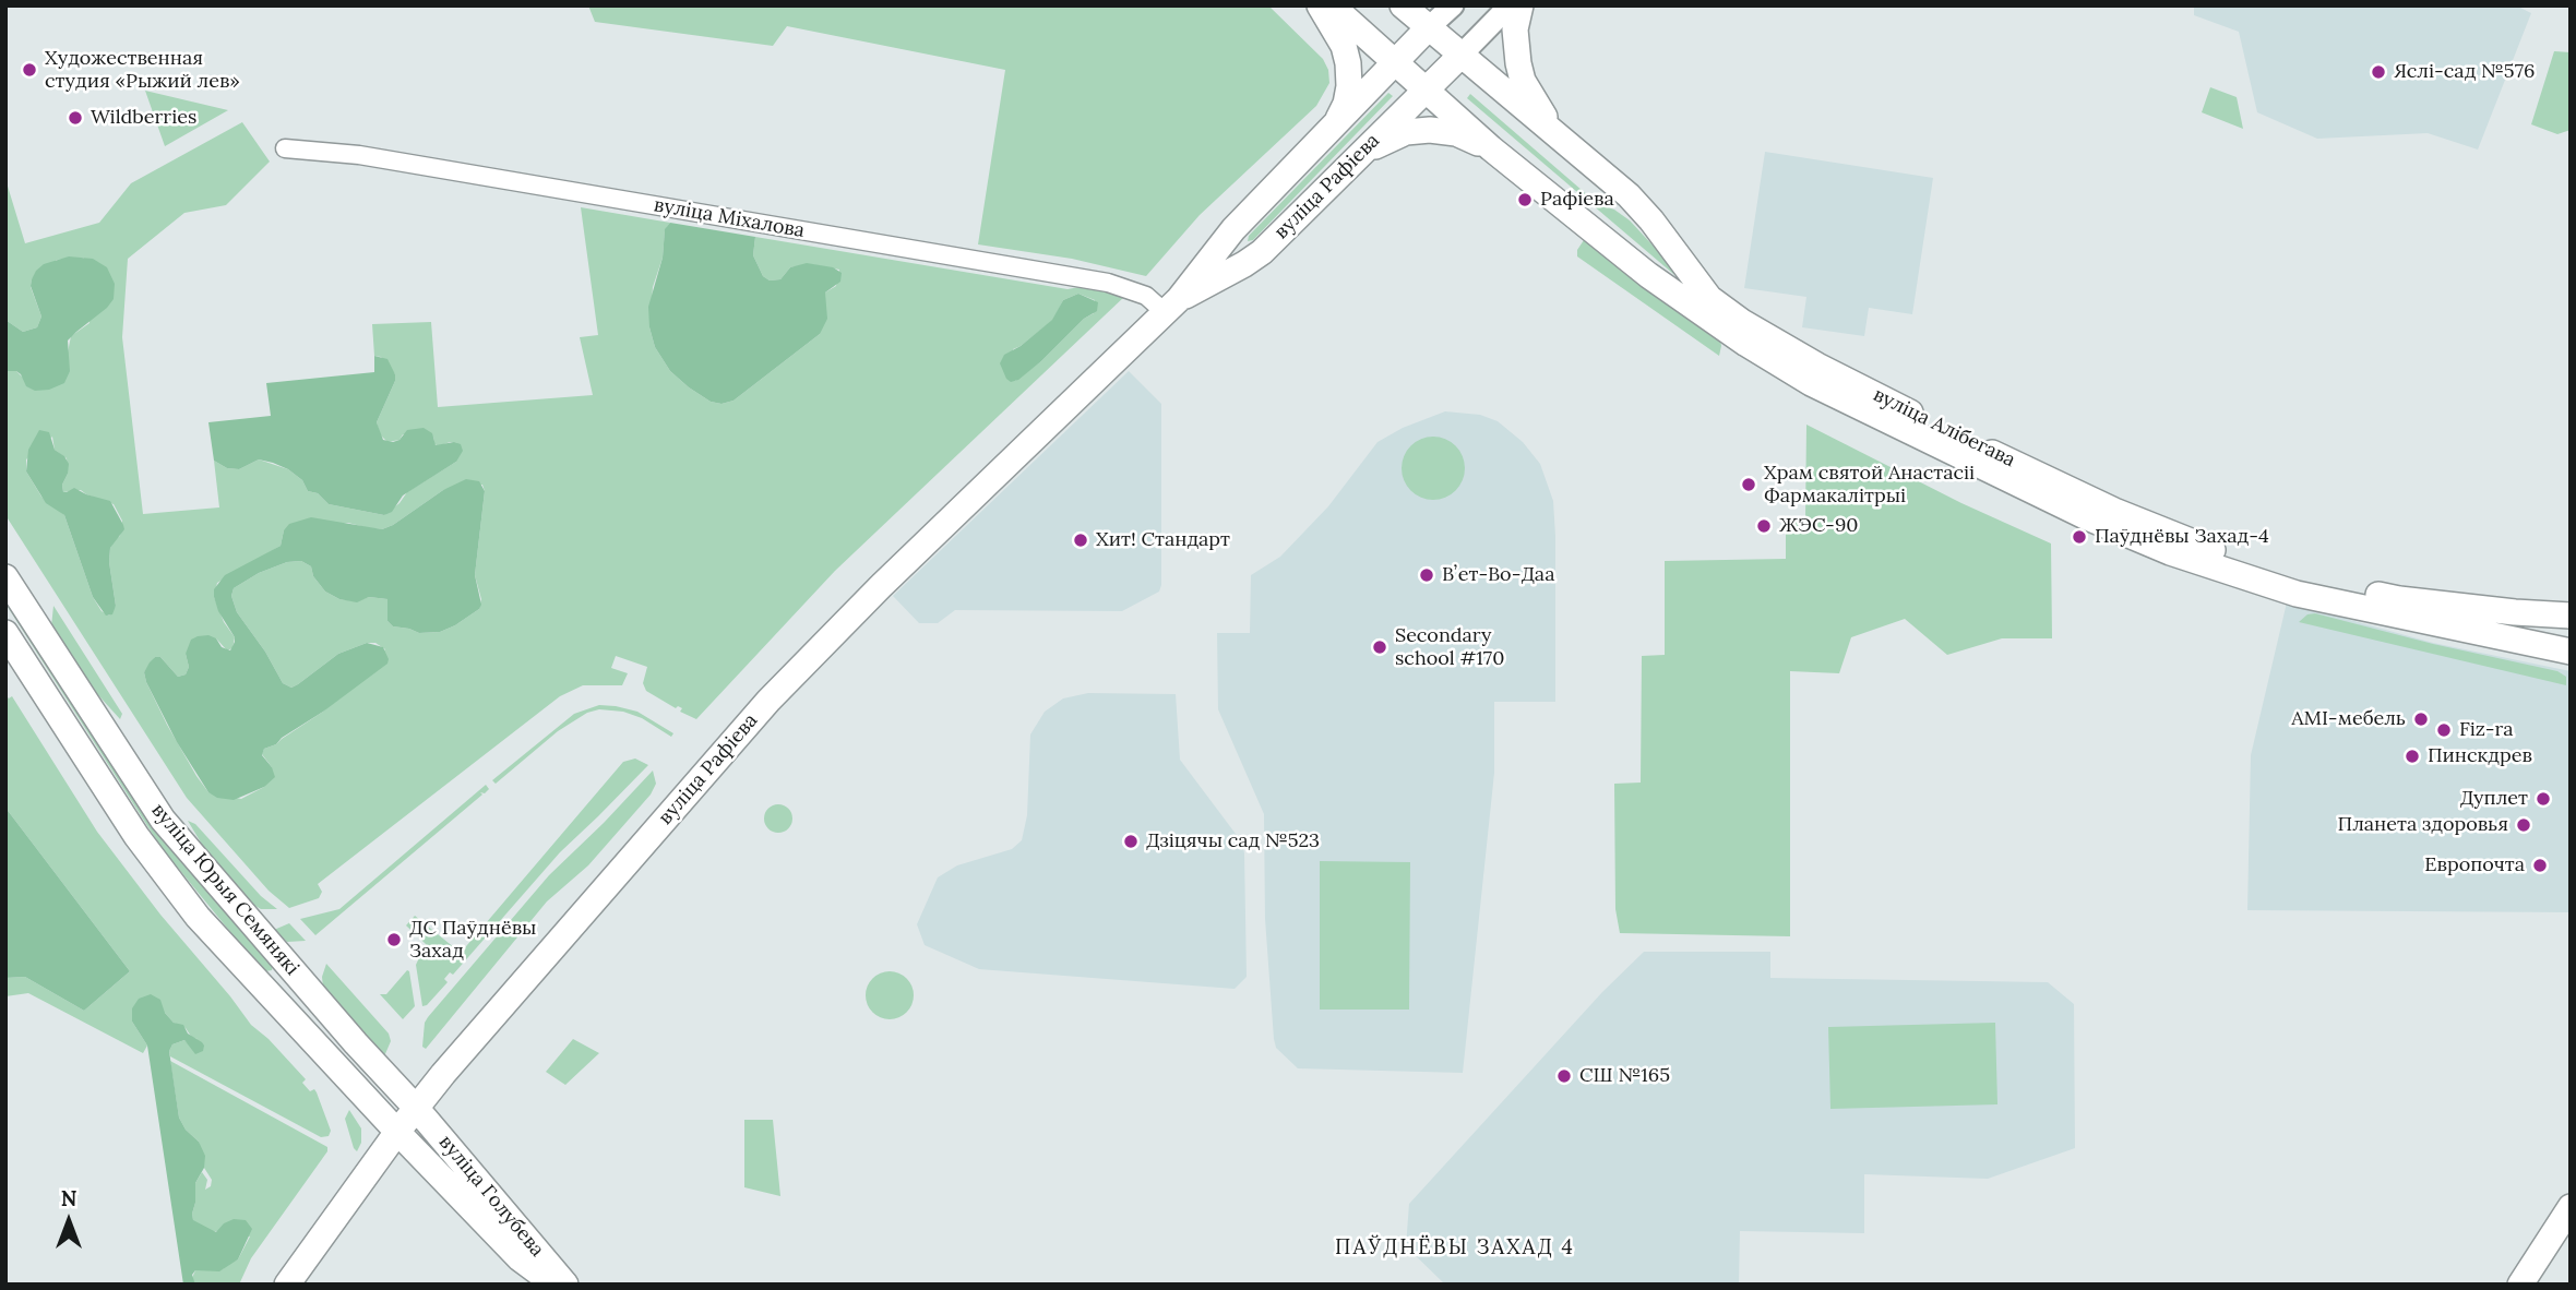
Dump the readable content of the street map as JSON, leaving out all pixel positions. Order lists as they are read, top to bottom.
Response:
{
  "streets": {
    "main road": [
      "вуліца Рафіева",
      "вуліца Алібегава",
      "вуліца Юрыя Семянякі",
      "вуліца Голубева"
    ],
    "street": ["вуліца Міхалова"]
  },
  "crossings": [
    ["вуліца Рафіева", "вуліца Міхалова"],
    ["вуліца Рафіева", "вуліца Алібегава"],
    ["вуліца Рафіева", "вуліца Юрыя Семянякі"],
    ["вуліца Рафіева", "вуліца Голубева"],
    ["вуліца Юрыя Семянякі", "вуліца Голубева"]
  ],
  "districts": ["ПАЎДНЁВЫ ЗАХАД 4"],
  "places": [
    "Художественная студия «Рыжий лев»",
    "Яслі-сад №576",
    "Wildberries",
    "Рафіева",
    "Храм святой Анастасіі Фармакалітрыі",
    "ЖЭС-90",
    "Паўднёвы Захад-4",
    "Хит! Стандарт",
    "Вʼет-Во-Даа",
    "Secondary school #170",
    "АМI-мебель",
    "Fiz-ra",
    "Пинскдрев",
    "Дуплет",
    "Планета здоровья",
    "Дзіцячы сад №523",
    "Европочта",
    "ДС Паўднёвы Захад",
    "СШ №165"
  ],
  "north": "top"
}
